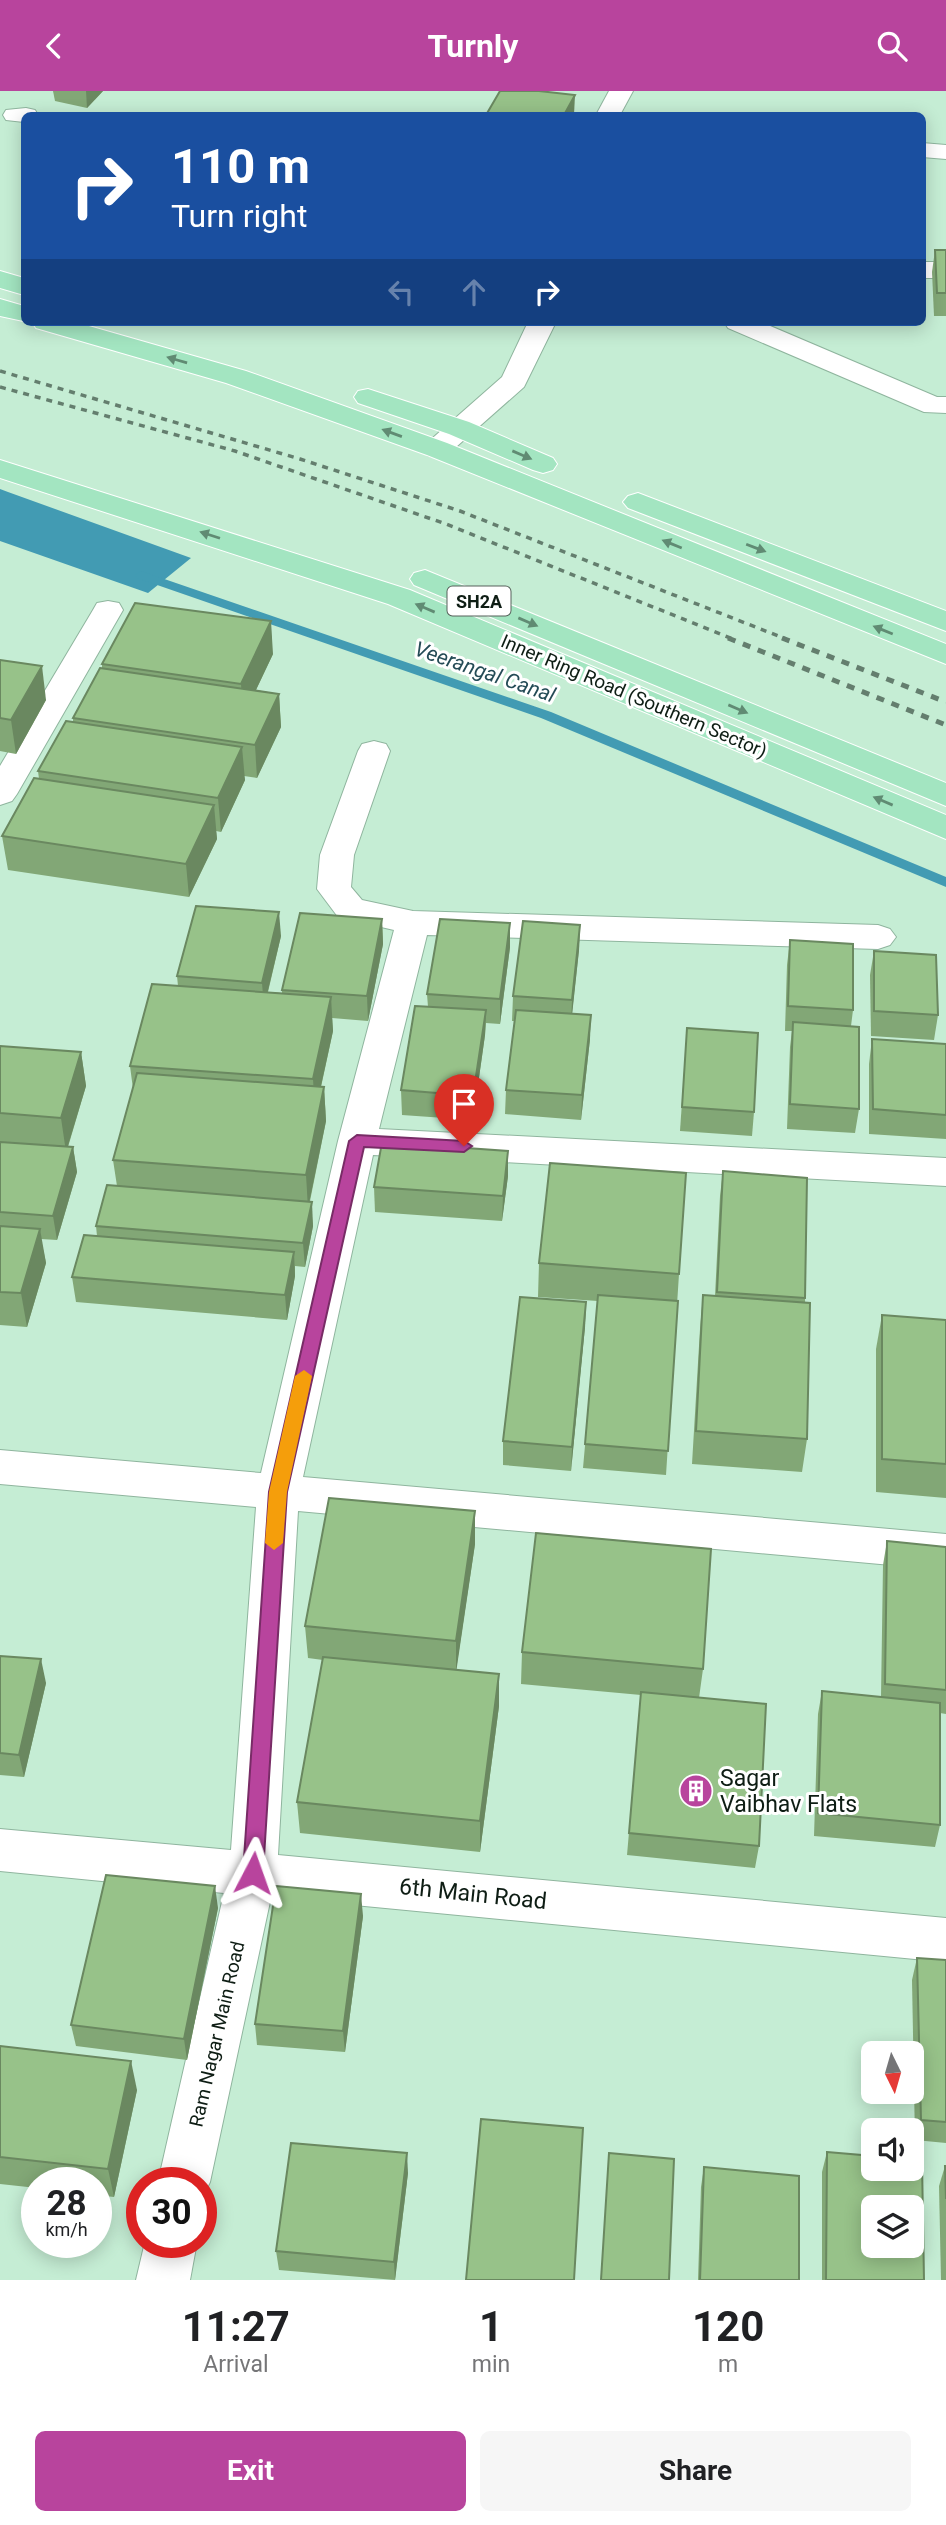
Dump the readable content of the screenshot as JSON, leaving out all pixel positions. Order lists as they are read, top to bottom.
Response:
{
  "streets": {
    "main road": ["SH2A", "Inner Ring Road (Southern Sector)"],
    "street": ["6th Main Road", "Ram Nagar Main Road"]
  },
  "crossings": [
    ["6th Main Road", "Ram Nagar Main Road"]
  ],
  "water": ["Veerangal Canal"],
  "places": {
    "building": ["Sagar Vaibhav Flats"]
  },
  "north": "bottom",
  "page": {
    "header": "Turnly",
    "turn": ["110 m", "Turn right"],
    "speed": "28 km/h",
    "limit": "30",
    "eta": [
      "11:27",
      "Arrival",
      "1",
      "min",
      "120",
      "m"
    ],
    "buttons": ["Exit", "Share"]
  }
}
